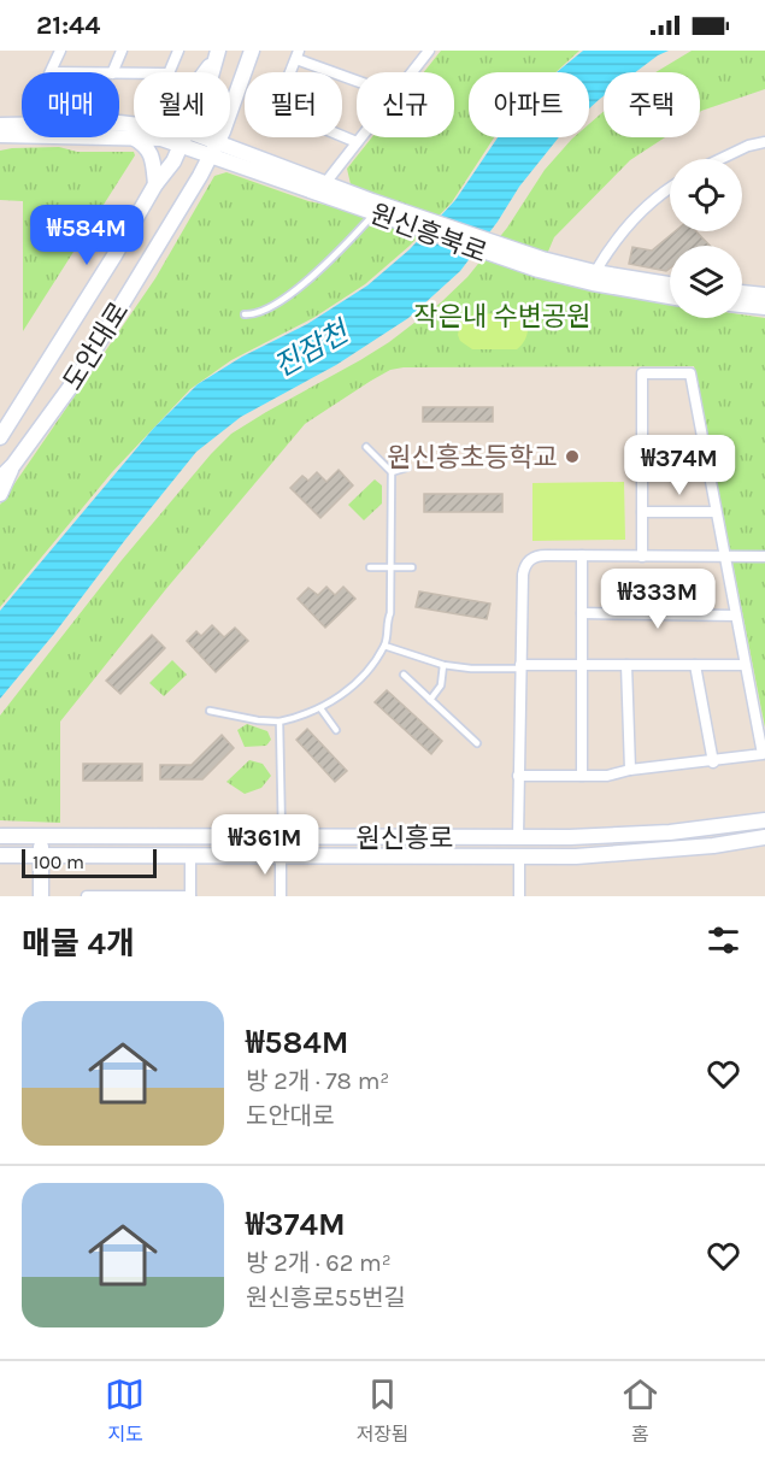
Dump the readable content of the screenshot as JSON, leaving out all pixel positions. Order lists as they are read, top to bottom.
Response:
{
  "streets": {
    "street": ["원신흥북로", "도안대로", "원신흥로"]
  },
  "crossings": [
    ["원신흥북로", "도안대로"]
  ],
  "water": ["진잠천"],
  "parks": ["작은내 수변공원"],
  "places": ["원신흥초등학교"],
  "scale_bar": "100 m",
  "page": {
    "status": "21:44",
    "chip": [
      "매매",
      "월세",
      "필터",
      "신규",
      "아파트",
      "주택"
    ],
    "price": [
      "₩584M",
      "₩374M",
      "₩333M",
      "₩361M"
    ],
    "scale": "100 m",
    "heading": "매물 4개",
    "list": [
      {
        "name": "₩584M",
        "note": "방 2개 · 78 m² · 도안대로"
      },
      {
        "name": "₩374M",
        "note": "방 2개 · 62 m² · 원신흥로55번길"
      }
    ],
    "tabs": ["지도", "저장됨", "홈"]
  }
}
